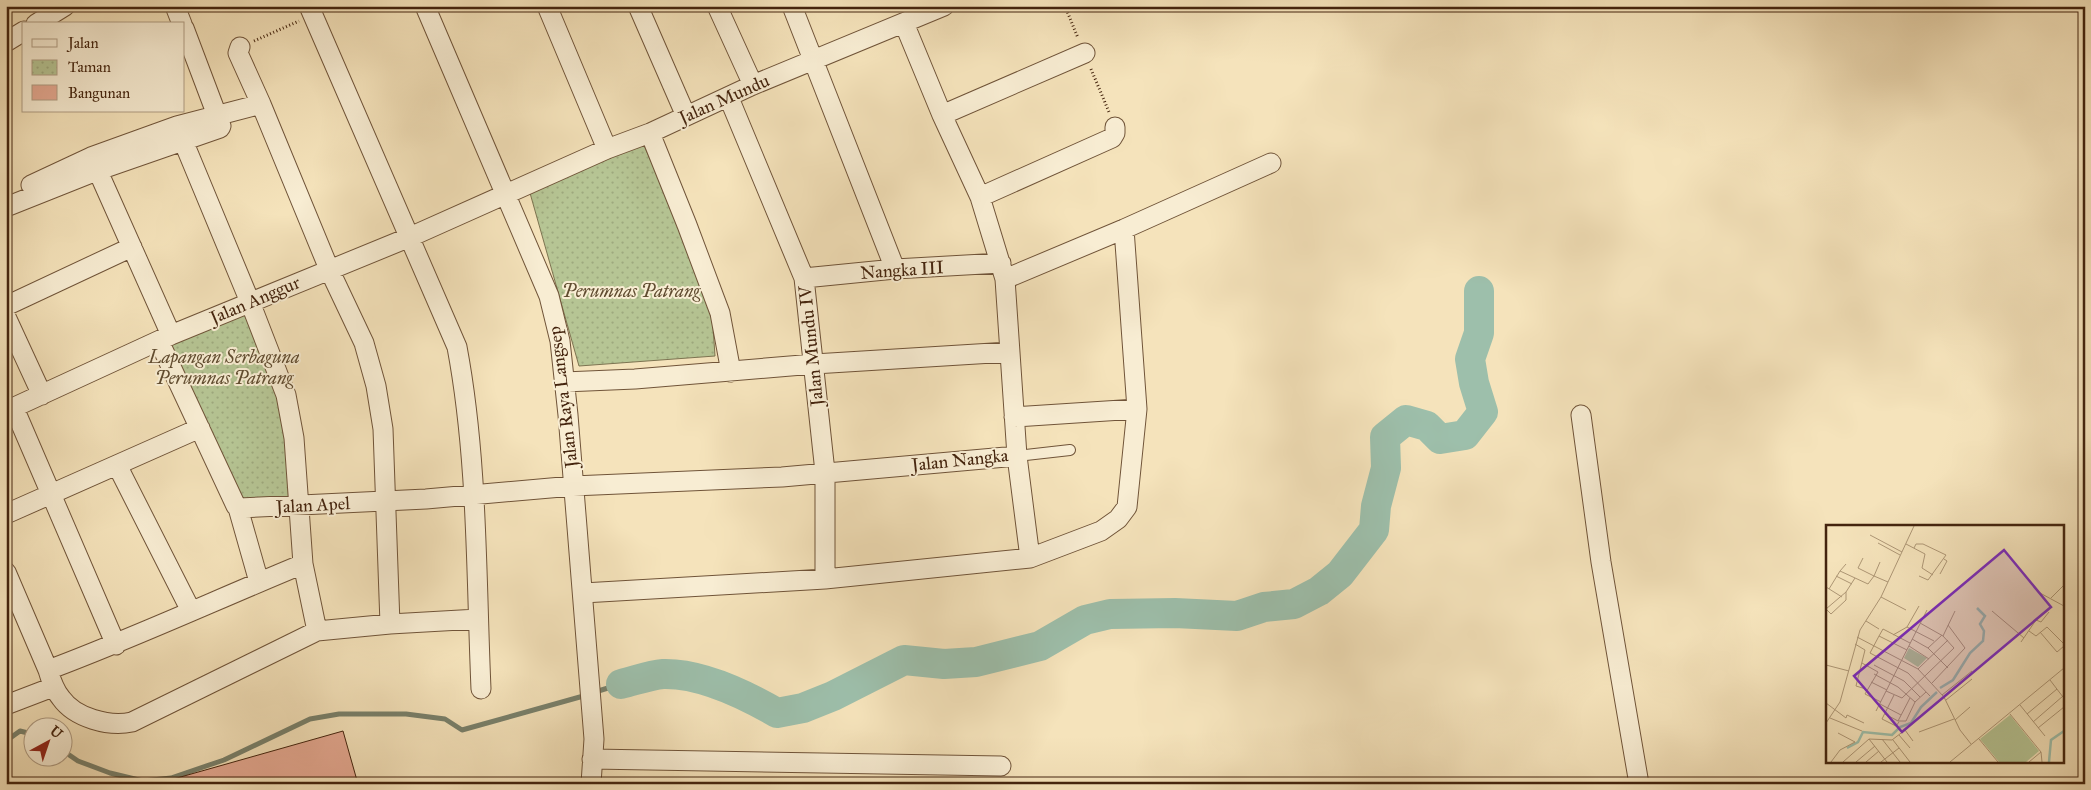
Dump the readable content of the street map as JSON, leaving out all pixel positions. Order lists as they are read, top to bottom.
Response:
{
  "streets": {
    "street": [
      "Jalan Mundu",
      "Nangka III",
      "Jalan Anggur",
      "Jalan Mundu IV",
      "Jalan Raya Langsep",
      "Jalan Nangka",
      "Jalan Apel"
    ]
  },
  "crossings": [
    ["Jalan Mundu", "Jalan Anggur"],
    ["Jalan Mundu", "Jalan Mundu IV"],
    ["Jalan Mundu", "Jalan Raya Langsep"],
    ["Jalan Mundu", "Jalan Nangka"],
    ["Nangka III", "Jalan Mundu IV"],
    ["Nangka III", "Jalan Nangka"],
    ["Jalan Anggur", "Jalan Raya Langsep"],
    ["Jalan Mundu IV", "Jalan Nangka"],
    ["Jalan Raya Langsep", "Jalan Nangka"],
    ["Jalan Raya Langsep", "Jalan Apel"],
    ["Jalan Nangka", "Jalan Apel"]
  ],
  "parks": ["Perumnas Patrang", "Lapangan Serbaguna Perumnas Patrang"],
  "legend": ["Jalan", "Taman", "Bangunan"],
  "north": "top right"
}
